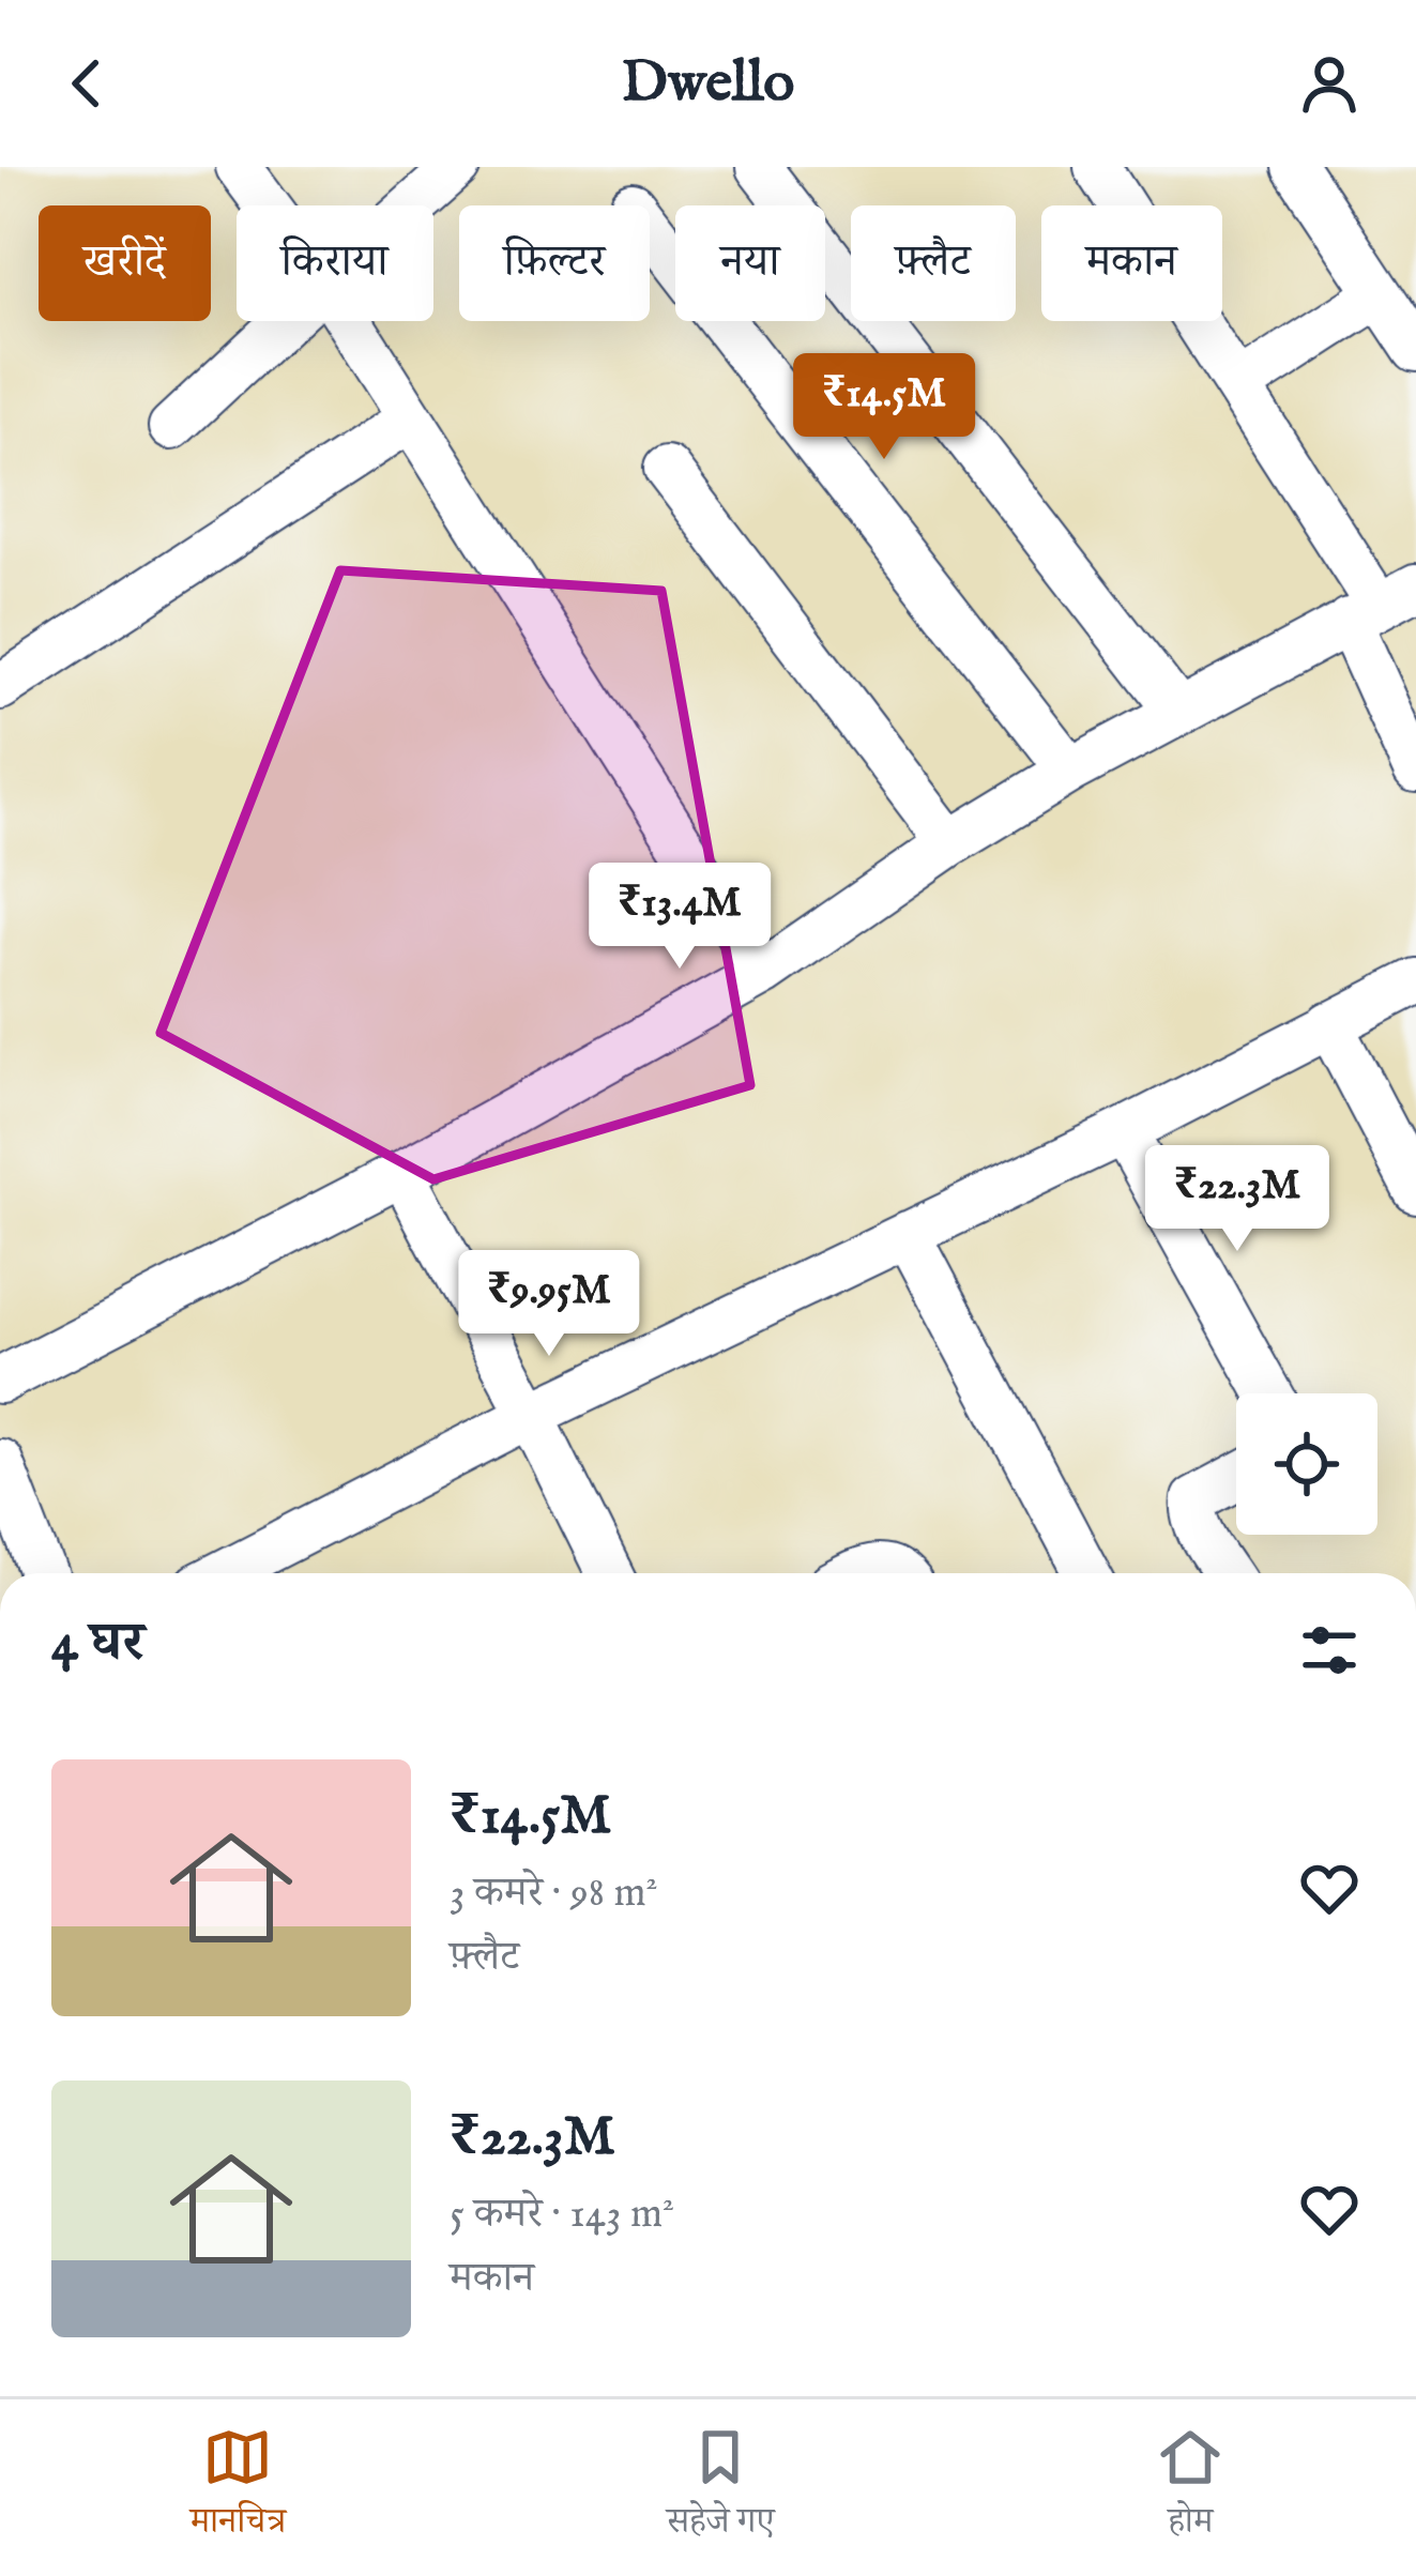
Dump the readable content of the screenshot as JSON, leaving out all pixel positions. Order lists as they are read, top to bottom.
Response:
{
  "page": {
    "header": "Dwello",
    "chip": [
      "खरीदें",
      "किराया",
      "फ़िल्टर",
      "नया",
      "फ़्लैट",
      "मकान"
    ],
    "price": [
      "₹14.5M",
      "₹13.4M",
      "₹22.3M",
      "₹9.95M"
    ],
    "heading": "4 घर",
    "list": [
      {
        "name": "₹14.5M",
        "note": "3 कमरे · 98 m² · फ़्लैट"
      },
      {
        "name": "₹22.3M",
        "note": "5 कमरे · 143 m² · मकान"
      }
    ],
    "tabs": ["मानचित्र", "सहेजे गए", "होम"]
  }
}
